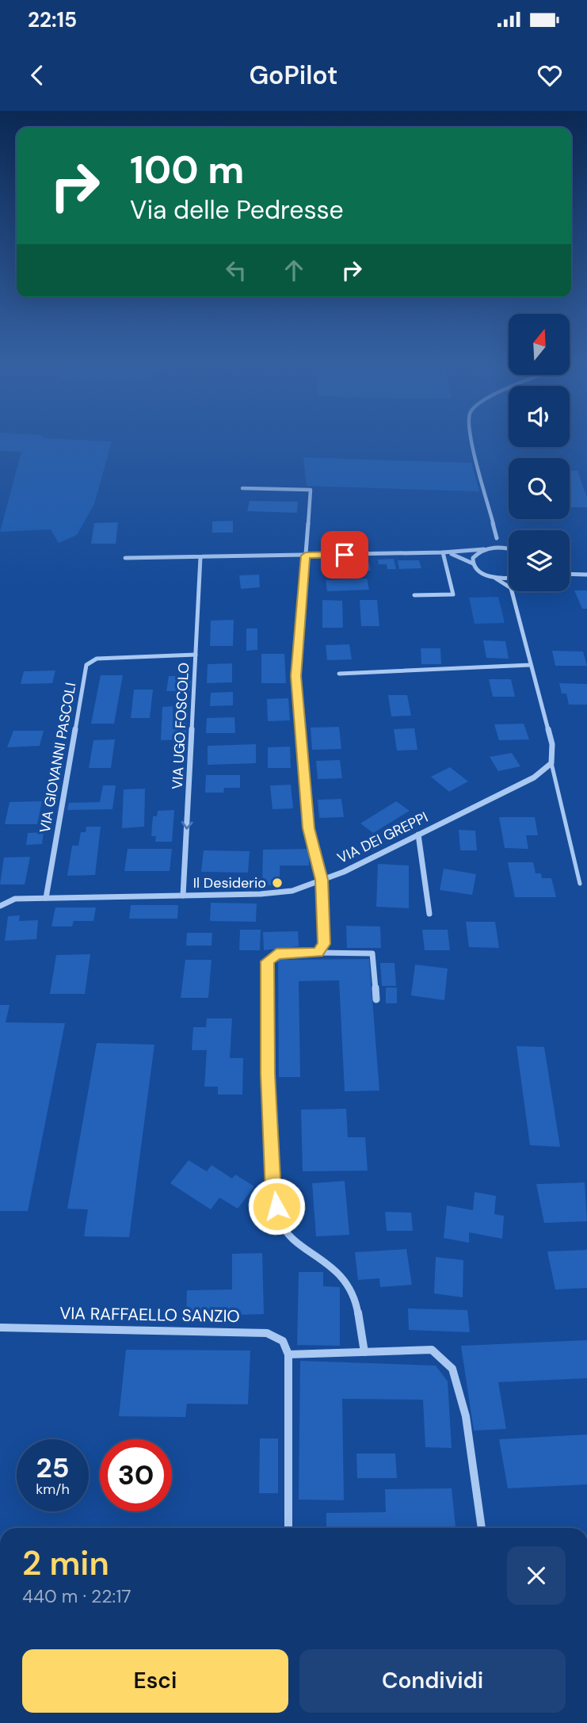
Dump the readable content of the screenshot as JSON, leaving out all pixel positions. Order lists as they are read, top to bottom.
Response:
{
  "streets": {
    "street": [
      "VIA UGO FOSCOLO",
      "VIA GIOVANNI PASCOLI",
      "VIA DEI GREPPI",
      "VIA RAFFAELLO SANZIO"
    ]
  },
  "crossings": [
    ["VIA UGO FOSCOLO", "VIA GIOVANNI PASCOLI"],
    ["VIA UGO FOSCOLO", "VIA DEI GREPPI"],
    ["VIA GIOVANNI PASCOLI", "VIA DEI GREPPI"]
  ],
  "one_way": ["VIA UGO FOSCOLO"],
  "places": ["Il Desiderio"],
  "north": "top",
  "page": {
    "status": "22:15",
    "header": "GoPilot",
    "turn": ["100 m", "Via delle Pedresse"],
    "speed": "25 km/h",
    "limit": "30",
    "heading": ["2 min", "440 m · 22:17"],
    "buttons": ["Esci", "Condividi"]
  }
}
